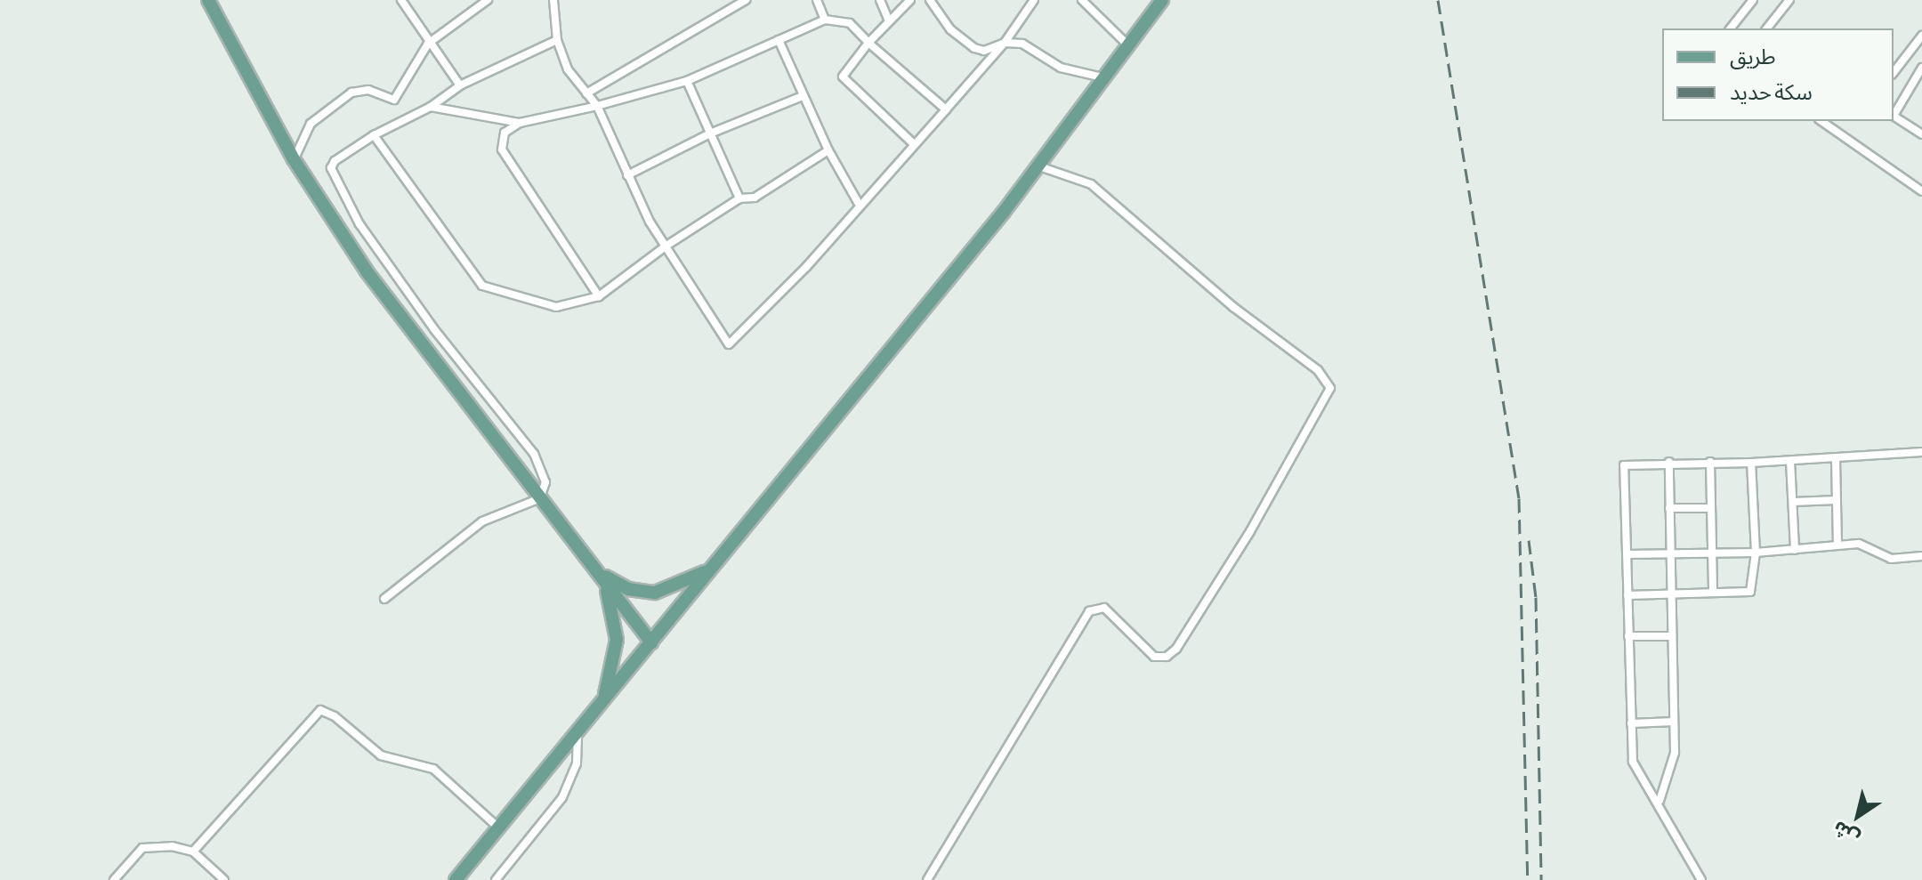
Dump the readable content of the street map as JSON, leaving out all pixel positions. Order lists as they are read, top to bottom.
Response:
{
  "legend": ["طريق", "سكة حديد"],
  "north": "bottom left"
}
